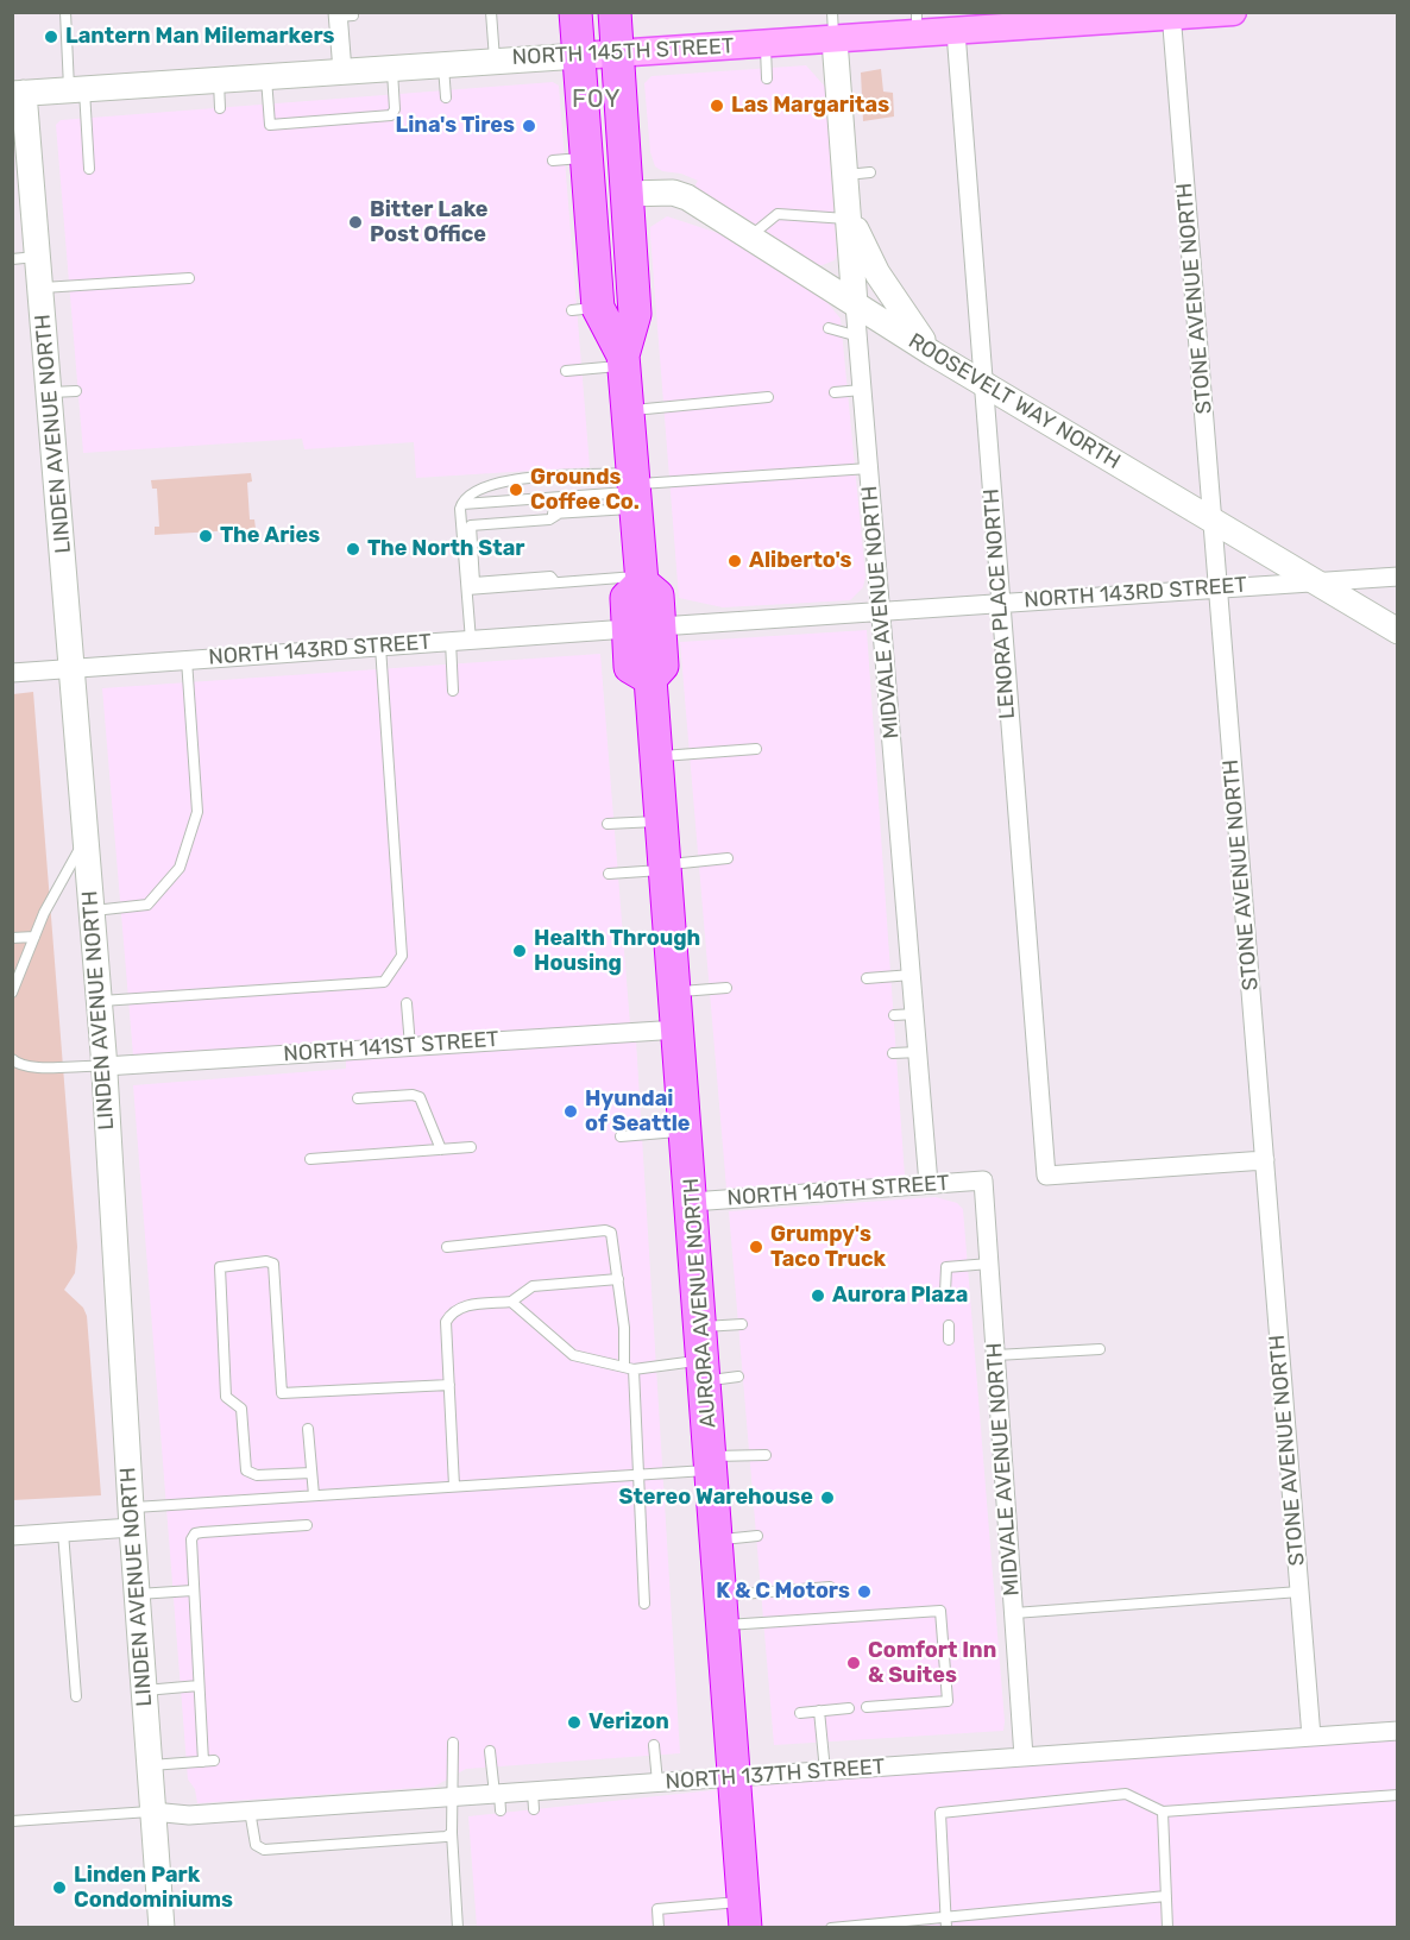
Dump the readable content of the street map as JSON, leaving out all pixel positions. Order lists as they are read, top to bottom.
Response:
{
  "streets": {
    "highway": ["AURORA AVENUE NORTH"],
    "main road": ["NORTH 145TH STREET"],
    "street": [
      "STONE AVENUE NORTH",
      "ROOSEVELT WAY NORTH",
      "LINDEN AVENUE NORTH",
      "NORTH 143RD STREET",
      "LENORA PLACE NORTH",
      "MIDVALE AVENUE NORTH",
      "NORTH 141ST STREET",
      "NORTH 140TH STREET",
      "NORTH 137TH STREET"
    ]
  },
  "crossings": [
    ["NORTH 145TH STREET", "STONE AVENUE NORTH"],
    ["NORTH 145TH STREET", "LINDEN AVENUE NORTH"],
    ["NORTH 145TH STREET", "LENORA PLACE NORTH"],
    ["NORTH 145TH STREET", "MIDVALE AVENUE NORTH"],
    ["NORTH 145TH STREET", "AURORA AVENUE NORTH"],
    ["STONE AVENUE NORTH", "ROOSEVELT WAY NORTH"],
    ["STONE AVENUE NORTH", "NORTH 143RD STREET"],
    ["STONE AVENUE NORTH", "LENORA PLACE NORTH"],
    ["STONE AVENUE NORTH", "NORTH 137TH STREET"],
    ["ROOSEVELT WAY NORTH", "NORTH 143RD STREET"],
    ["ROOSEVELT WAY NORTH", "LENORA PLACE NORTH"],
    ["ROOSEVELT WAY NORTH", "MIDVALE AVENUE NORTH"],
    ["ROOSEVELT WAY NORTH", "AURORA AVENUE NORTH"],
    ["LINDEN AVENUE NORTH", "NORTH 143RD STREET"],
    ["LINDEN AVENUE NORTH", "NORTH 141ST STREET"],
    ["LINDEN AVENUE NORTH", "NORTH 137TH STREET"],
    ["NORTH 143RD STREET", "LENORA PLACE NORTH"],
    ["NORTH 143RD STREET", "MIDVALE AVENUE NORTH"],
    ["NORTH 143RD STREET", "AURORA AVENUE NORTH"],
    ["MIDVALE AVENUE NORTH", "NORTH 140TH STREET"],
    ["MIDVALE AVENUE NORTH", "NORTH 137TH STREET"],
    ["NORTH 141ST STREET", "AURORA AVENUE NORTH"],
    ["NORTH 140TH STREET", "AURORA AVENUE NORTH"],
    ["AURORA AVENUE NORTH", "NORTH 137TH STREET"]
  ],
  "districts": ["FOY"],
  "places": [
    "Lantern Man Milemarkers",
    "Las Margaritas",
    "Lina's Tires",
    "Bitter Lake Post Office",
    "Grounds Coffee Co.",
    "The Aries",
    "The North Star",
    "Aliberto's",
    "Health Through Housing",
    "Hyundai of Seattle",
    "Grumpy's Taco Truck",
    "Aurora Plaza",
    "Stereo Warehouse",
    "K & C Motors",
    "Comfort Inn & Suites",
    "Verizon",
    "Linden Park Condominiums"
  ]
}
